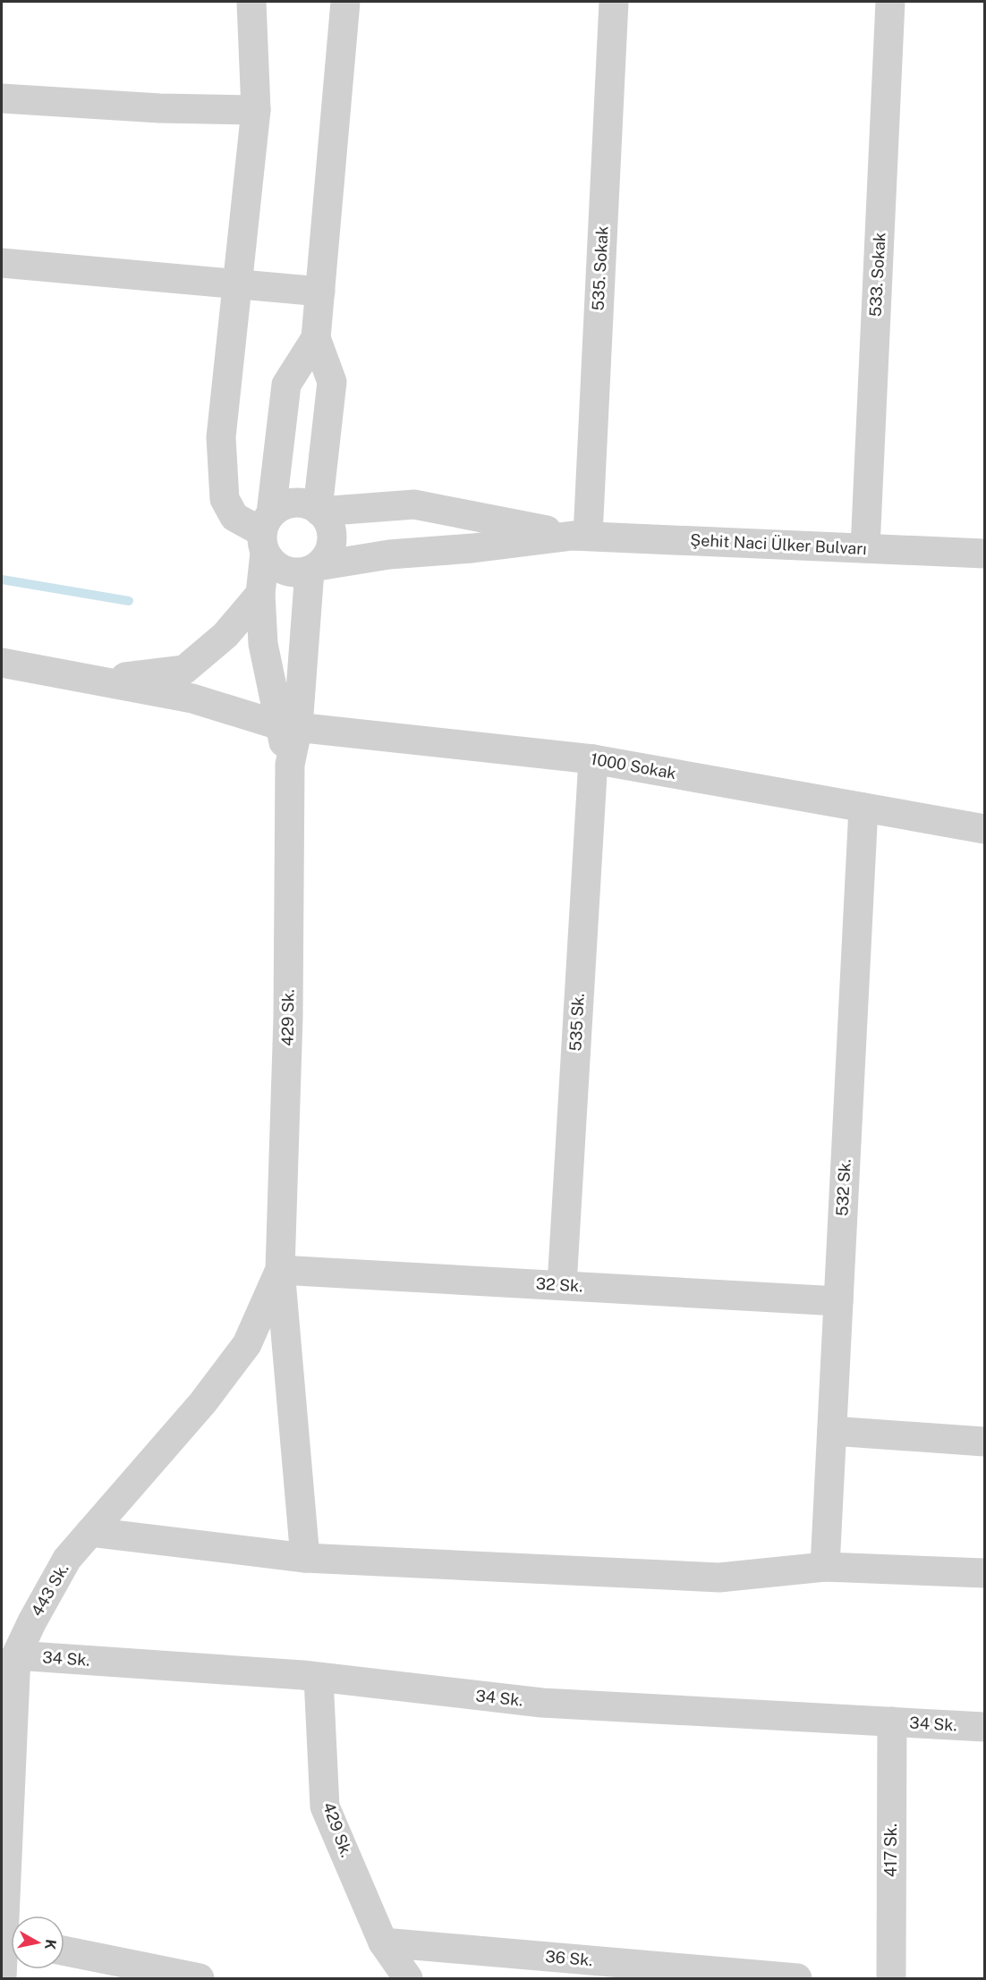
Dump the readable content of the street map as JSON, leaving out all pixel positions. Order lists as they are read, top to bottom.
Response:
{
  "streets": {
    "street": [
      "535. Sokak",
      "533. Sokak",
      "Şehit Naci Ülker Bulvarı",
      "1000 Sokak",
      "429 Sk.",
      "535 Sk.",
      "532 Sk.",
      "32 Sk.",
      "443 Sk.",
      "34 Sk.",
      "417 Sk.",
      "36 Sk."
    ]
  },
  "crossings": [
    ["535. Sokak", "Şehit Naci Ülker Bulvarı"],
    ["533. Sokak", "Şehit Naci Ülker Bulvarı"],
    ["Şehit Naci Ülker Bulvarı", "429 Sk."],
    ["1000 Sokak", "429 Sk."],
    ["1000 Sokak", "535 Sk."],
    ["1000 Sokak", "532 Sk."],
    ["429 Sk.", "32 Sk."],
    ["429 Sk.", "443 Sk."],
    ["429 Sk.", "34 Sk."],
    ["429 Sk.", "36 Sk."],
    ["535 Sk.", "32 Sk."],
    ["532 Sk.", "32 Sk."],
    ["32 Sk.", "443 Sk."],
    ["443 Sk.", "34 Sk."],
    ["34 Sk.", "417 Sk."]
  ],
  "north": "right"
}
